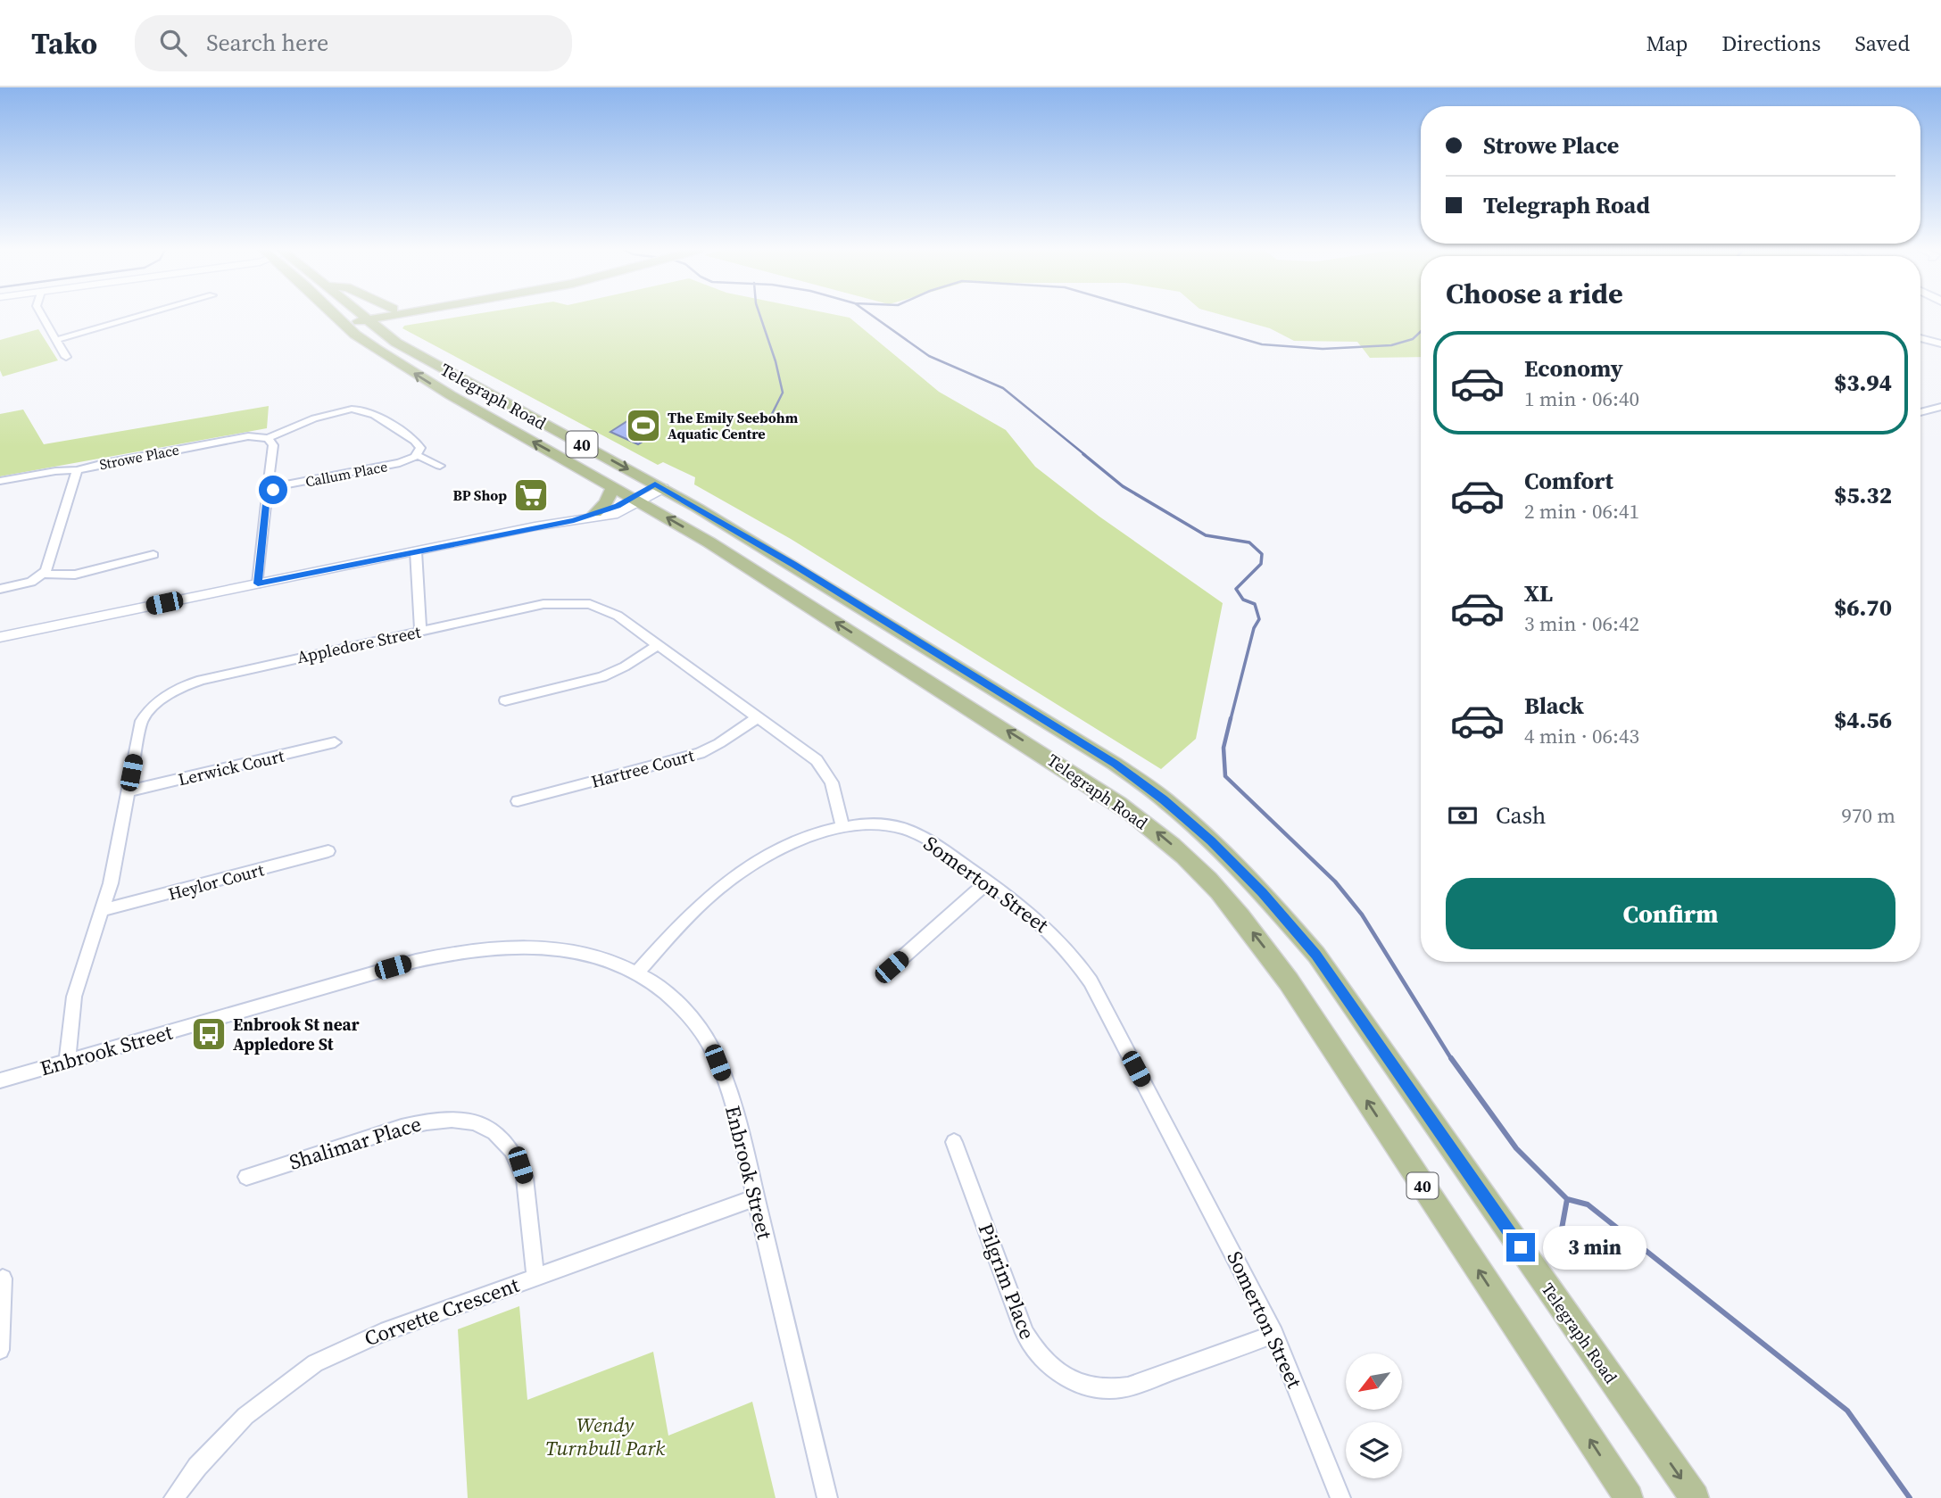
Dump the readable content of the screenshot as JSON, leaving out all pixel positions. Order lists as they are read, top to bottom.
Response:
{
  "streets": {
    "main road": ["Telegraph Road", "40"],
    "street": [
      "Strowe Place",
      "Callum Place",
      "Appledore Street",
      "Lerwick Court",
      "Hartree Court",
      "Heylor Court",
      "Somerton Street",
      "Enbrook Street",
      "Shalimar Place",
      "Pilgrim Place",
      "Corvette Crescent"
    ]
  },
  "crossings": [
    ["Appledore Street", "Lerwick Court"],
    ["Appledore Street", "Hartree Court"],
    ["Appledore Street", "Heylor Court"],
    ["Appledore Street", "Somerton Street"],
    ["Appledore Street", "Enbrook Street"],
    ["Somerton Street", "Enbrook Street"],
    ["Somerton Street", "Pilgrim Place"],
    ["Enbrook Street", "Corvette Crescent"],
    ["Shalimar Place", "Corvette Crescent"]
  ],
  "parks": ["Wendy Turnbull Park"],
  "places": {
    "sports": ["The Emily Seebohm Aquatic Centre"],
    "supermarket": ["BP Shop"],
    "bus stop": ["Enbrook St near Appledore St"]
  },
  "north": "bottom left",
  "page": {
    "header": "Tako",
    "search": "Search here",
    "nav": ["Map", "Directions", "Saved"],
    "banner": ["Strowe Place", "Telegraph Road"],
    "heading": "Choose a ride",
    "list": [
      {
        "name": "Economy",
        "note": "1 min · 06:40",
        "value": "$3.94"
      },
      {
        "name": "Comfort",
        "note": "2 min · 06:41",
        "value": "$5.32"
      },
      {
        "name": "XL",
        "note": "3 min · 06:42",
        "value": "$6.70"
      },
      {
        "name": "Black",
        "note": "4 min · 06:43",
        "value": "$4.56"
      }
    ],
    "pay": ["Cash", "970 m"],
    "buttons": "Confirm",
    "bubble": "3 min"
  }
}
